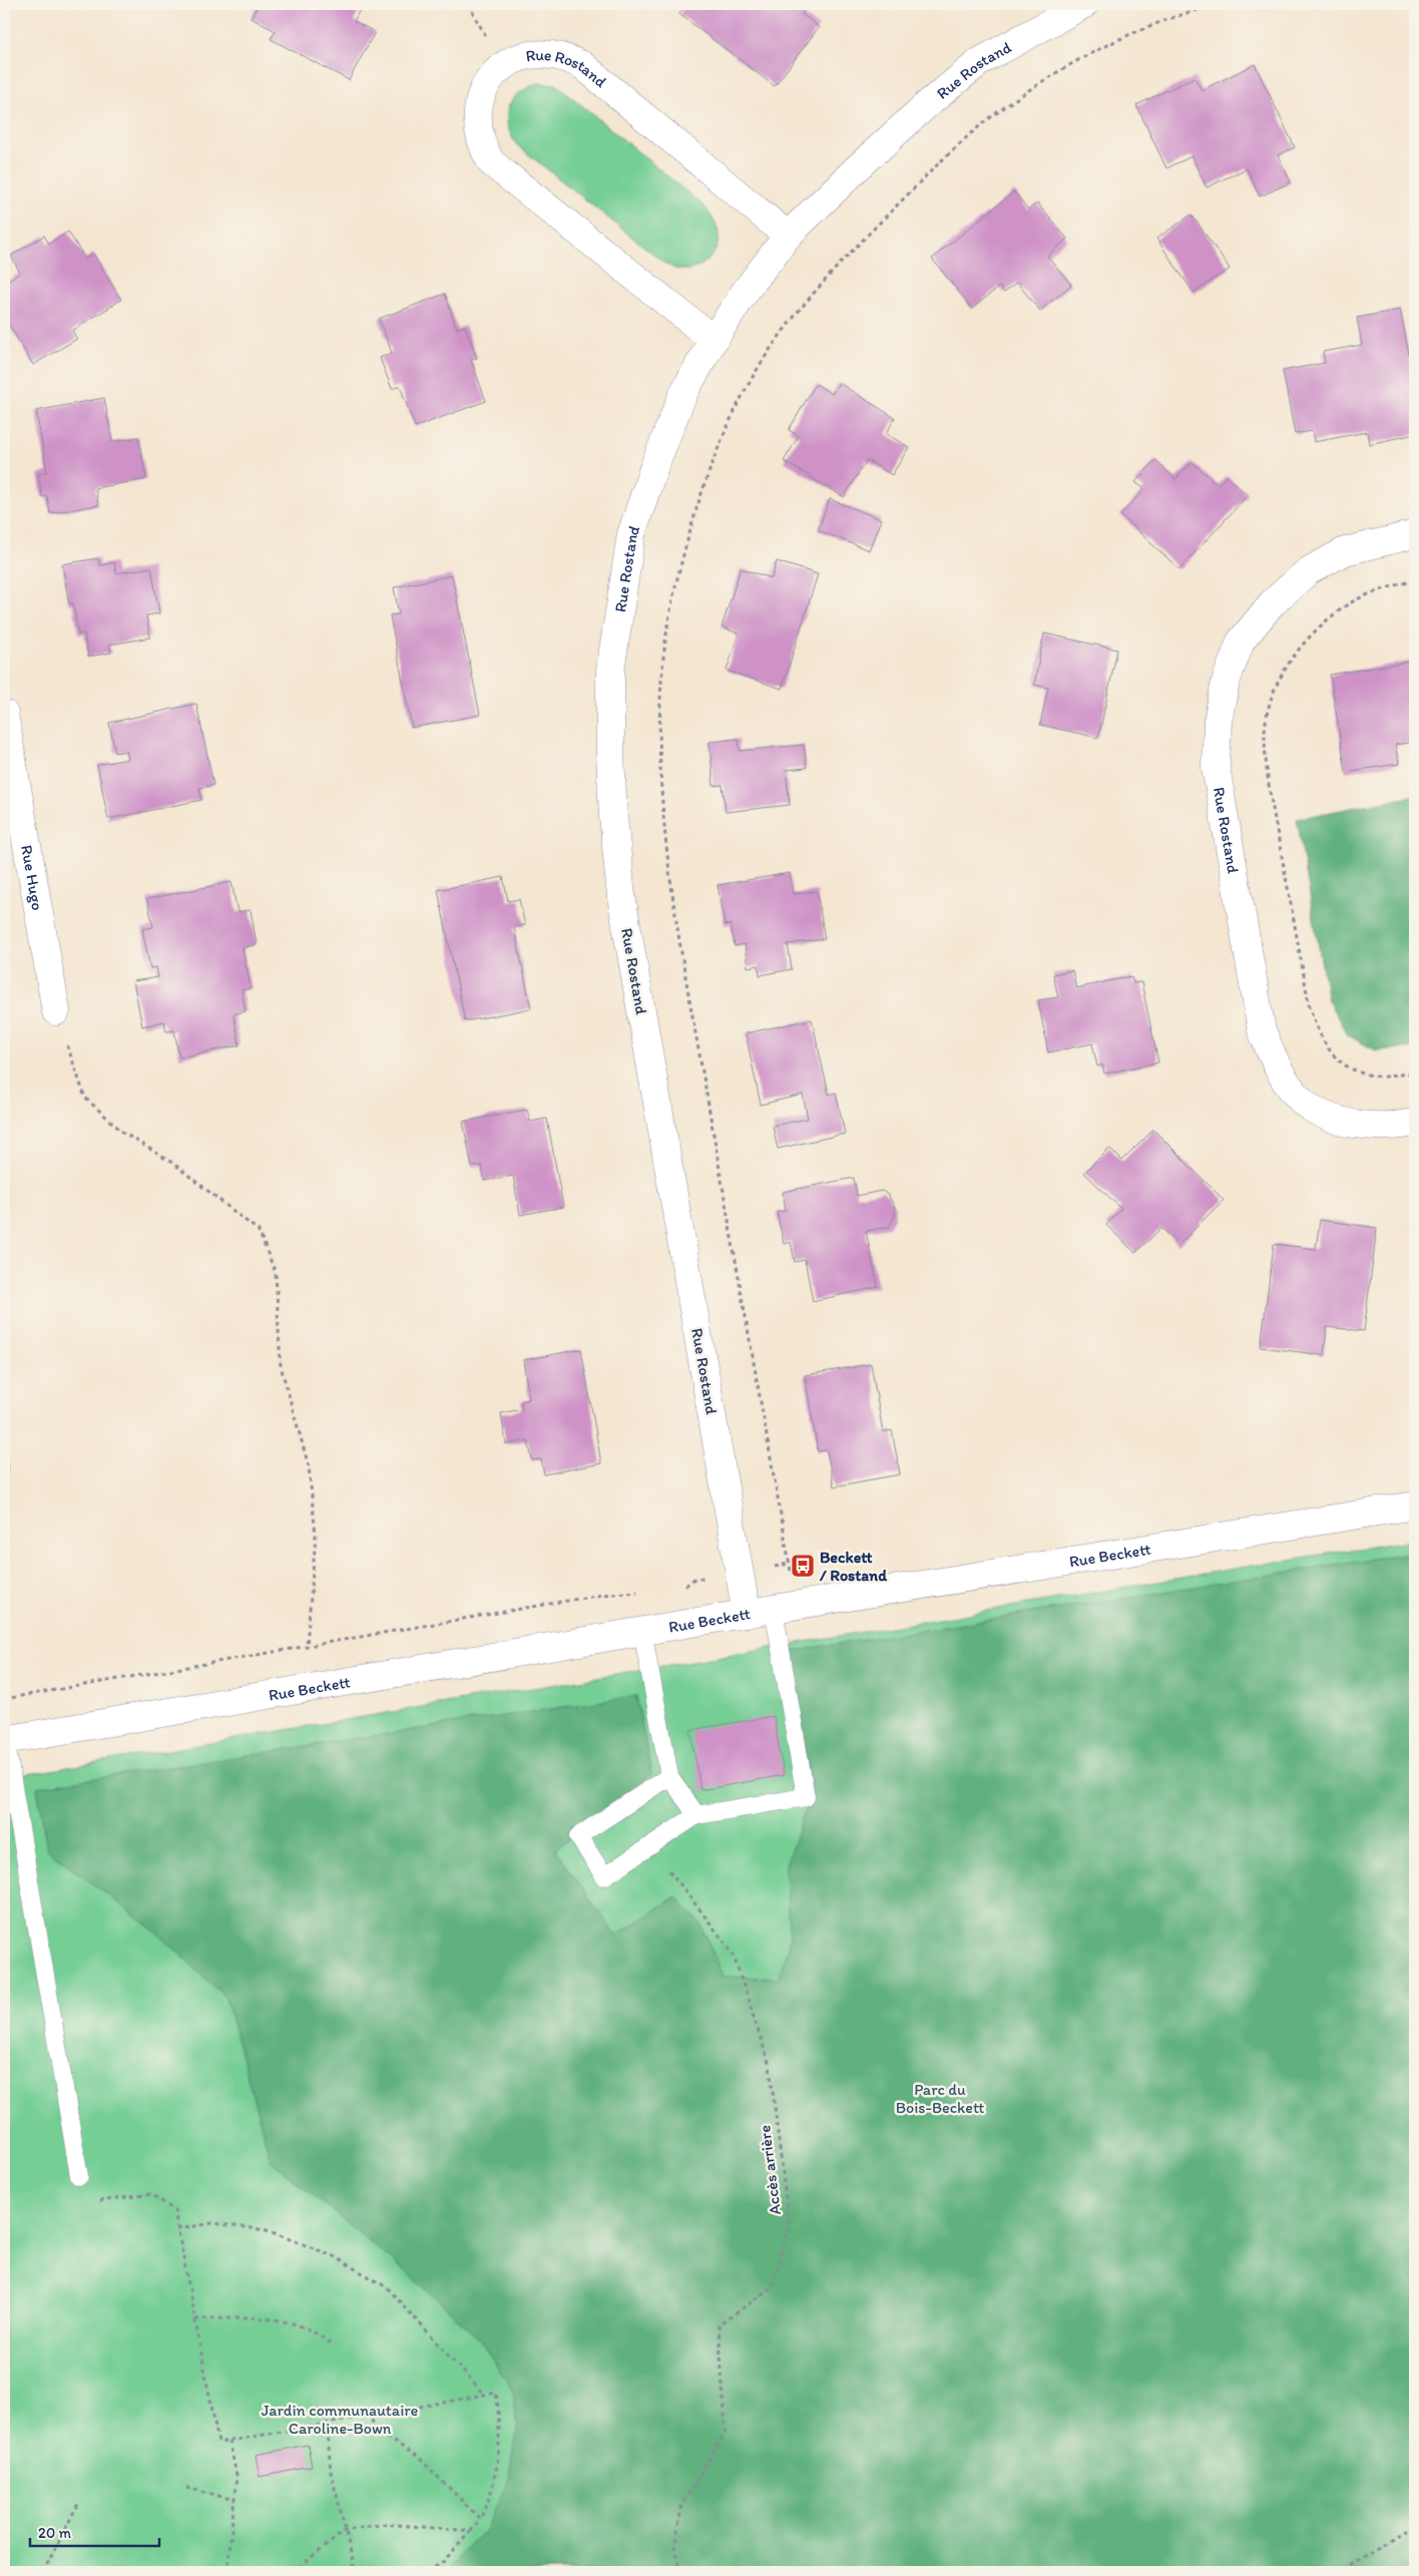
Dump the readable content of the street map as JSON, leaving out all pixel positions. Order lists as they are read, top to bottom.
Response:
{
  "streets": {
    "street": ["Rue Rostand", "Rue Hugo", "Rue Beckett"],
    "path": ["Accès arrière"]
  },
  "crossings": [
    ["Rue Rostand", "Rue Beckett"]
  ],
  "parks": ["Parc du Bois-Beckett", "Jardin communautaire Caroline-Bown"],
  "places": {
    "bus stop": ["Beckett / Rostand"]
  },
  "scale_bar": "20 m"
}
